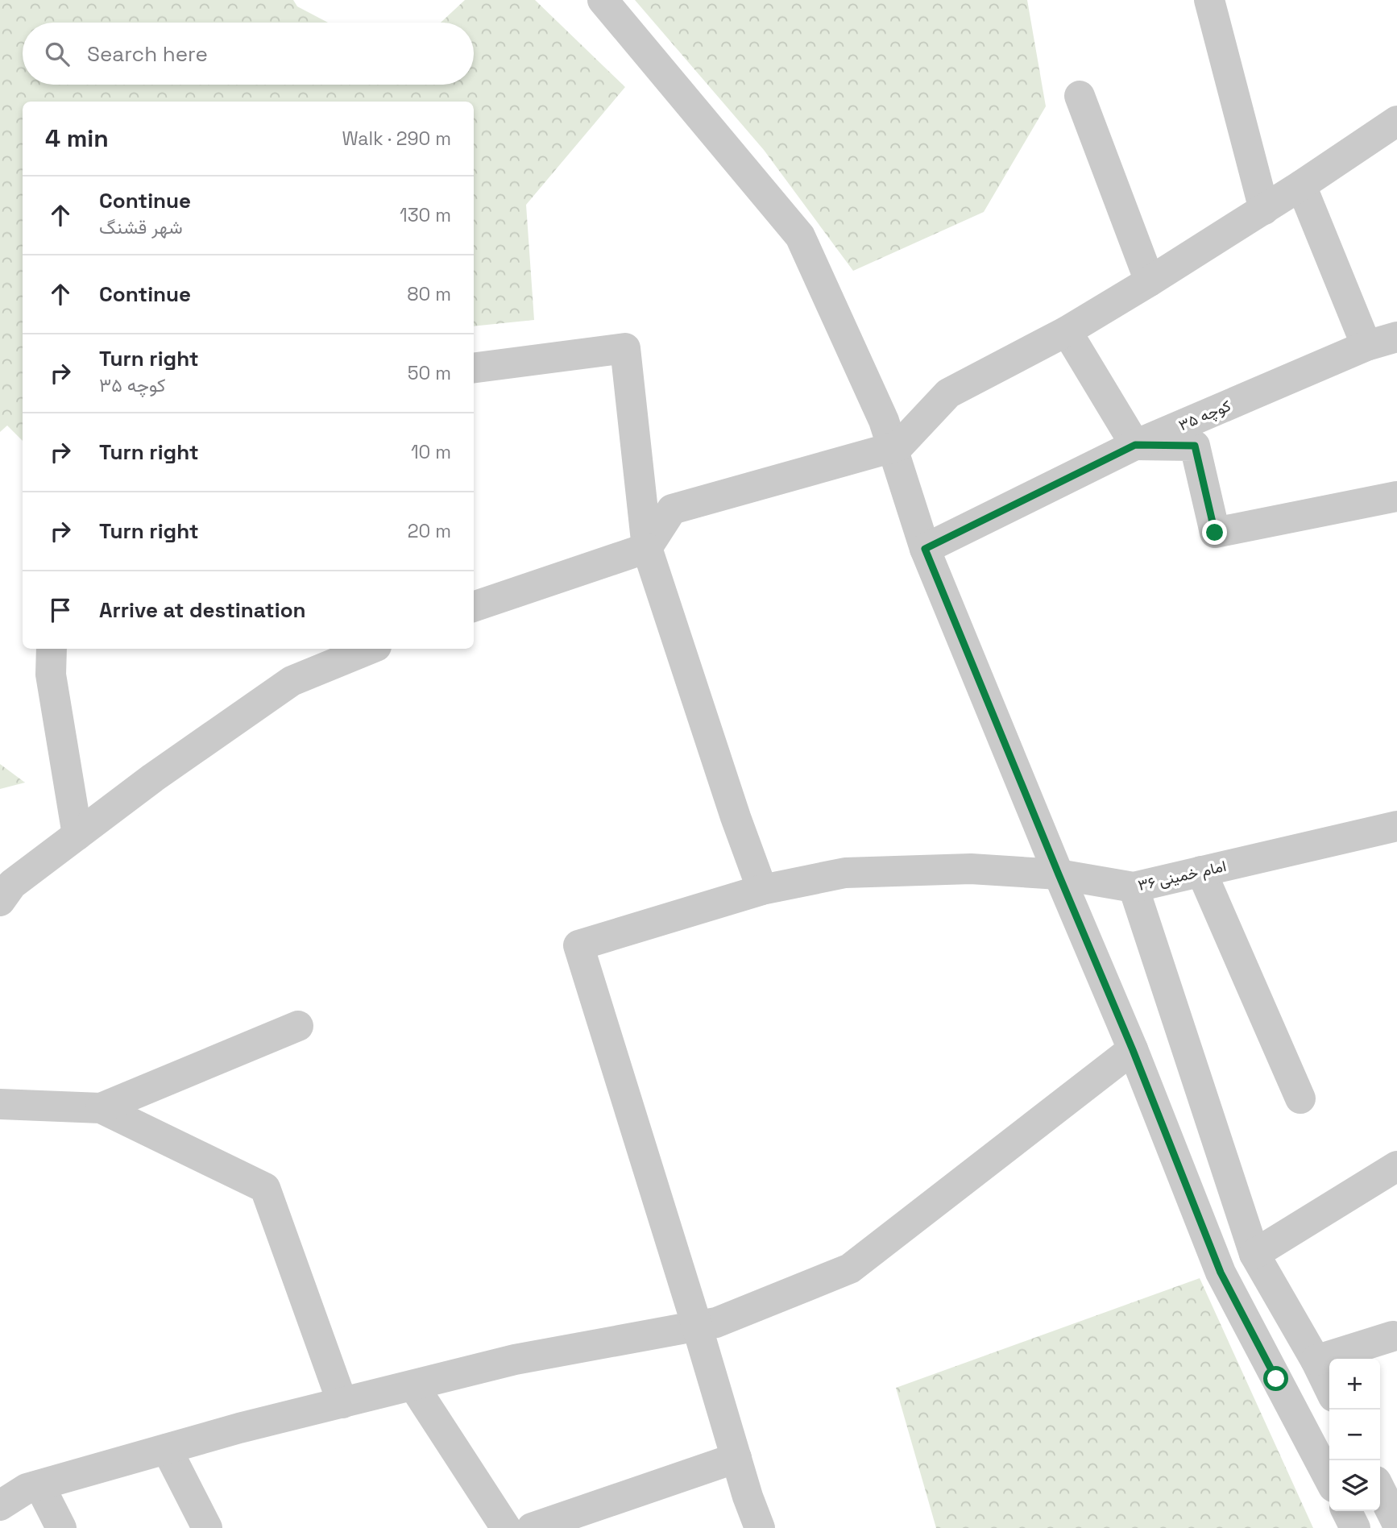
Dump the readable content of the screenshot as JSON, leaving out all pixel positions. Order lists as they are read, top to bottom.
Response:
{
  "streets": {
    "street": ["کوچه ۳۵", "۳۶ امام خمینی"]
  },
  "page": {
    "search": "Search here",
    "heading": ["4 min", "Walk · 290 m"],
    "list": [
      ["Continue", "شهر قشنگ", "130 m"],
      ["Continue", "80 m"],
      ["Turn right", "کوچه ۳۵", "50 m"],
      ["Turn right", "10 m"],
      ["Turn right", "20 m"],
      "Arrive at destination"
    ],
    "map_buttons": ["+", "−"]
  }
}
